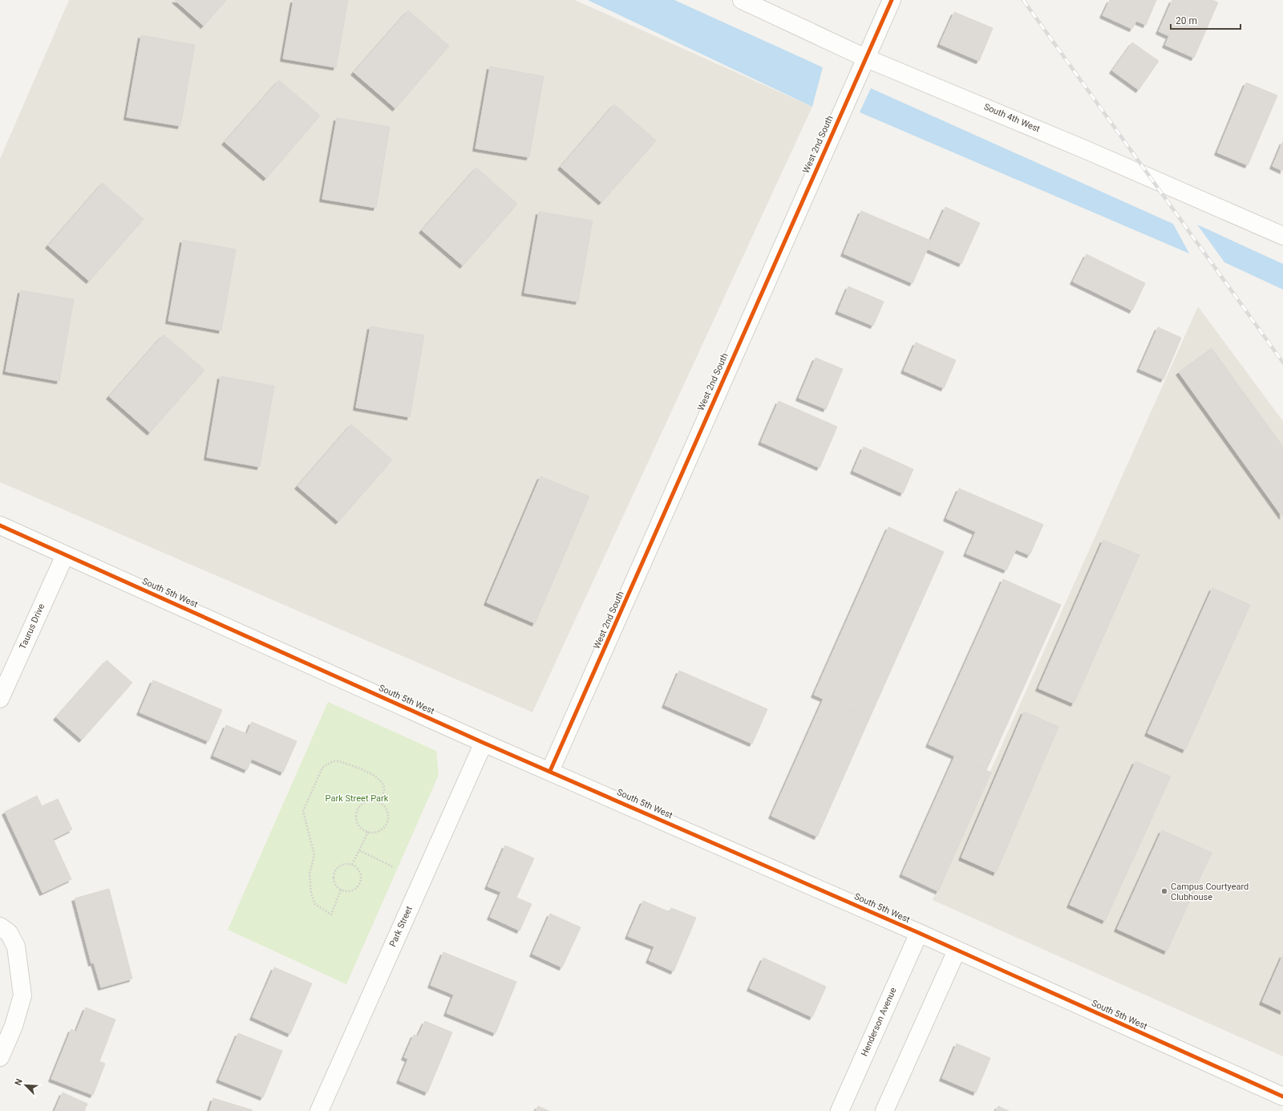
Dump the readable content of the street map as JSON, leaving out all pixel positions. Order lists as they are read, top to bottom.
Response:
{
  "streets": {
    "street": [
      "South 4th West",
      "West 2nd South",
      "South 5th West",
      "Taurus Drive",
      "Park Street",
      "Henderson Avenue"
    ]
  },
  "crossings": [
    ["South 4th West", "West 2nd South"],
    ["West 2nd South", "South 5th West"],
    ["South 5th West", "Taurus Drive"],
    ["South 5th West", "Park Street"],
    ["South 5th West", "Henderson Avenue"]
  ],
  "parks": ["Park Street Park"],
  "places": ["Campus Courtyeard Clubhouse"],
  "scale_bar": "20 m",
  "north": "top left"
}
